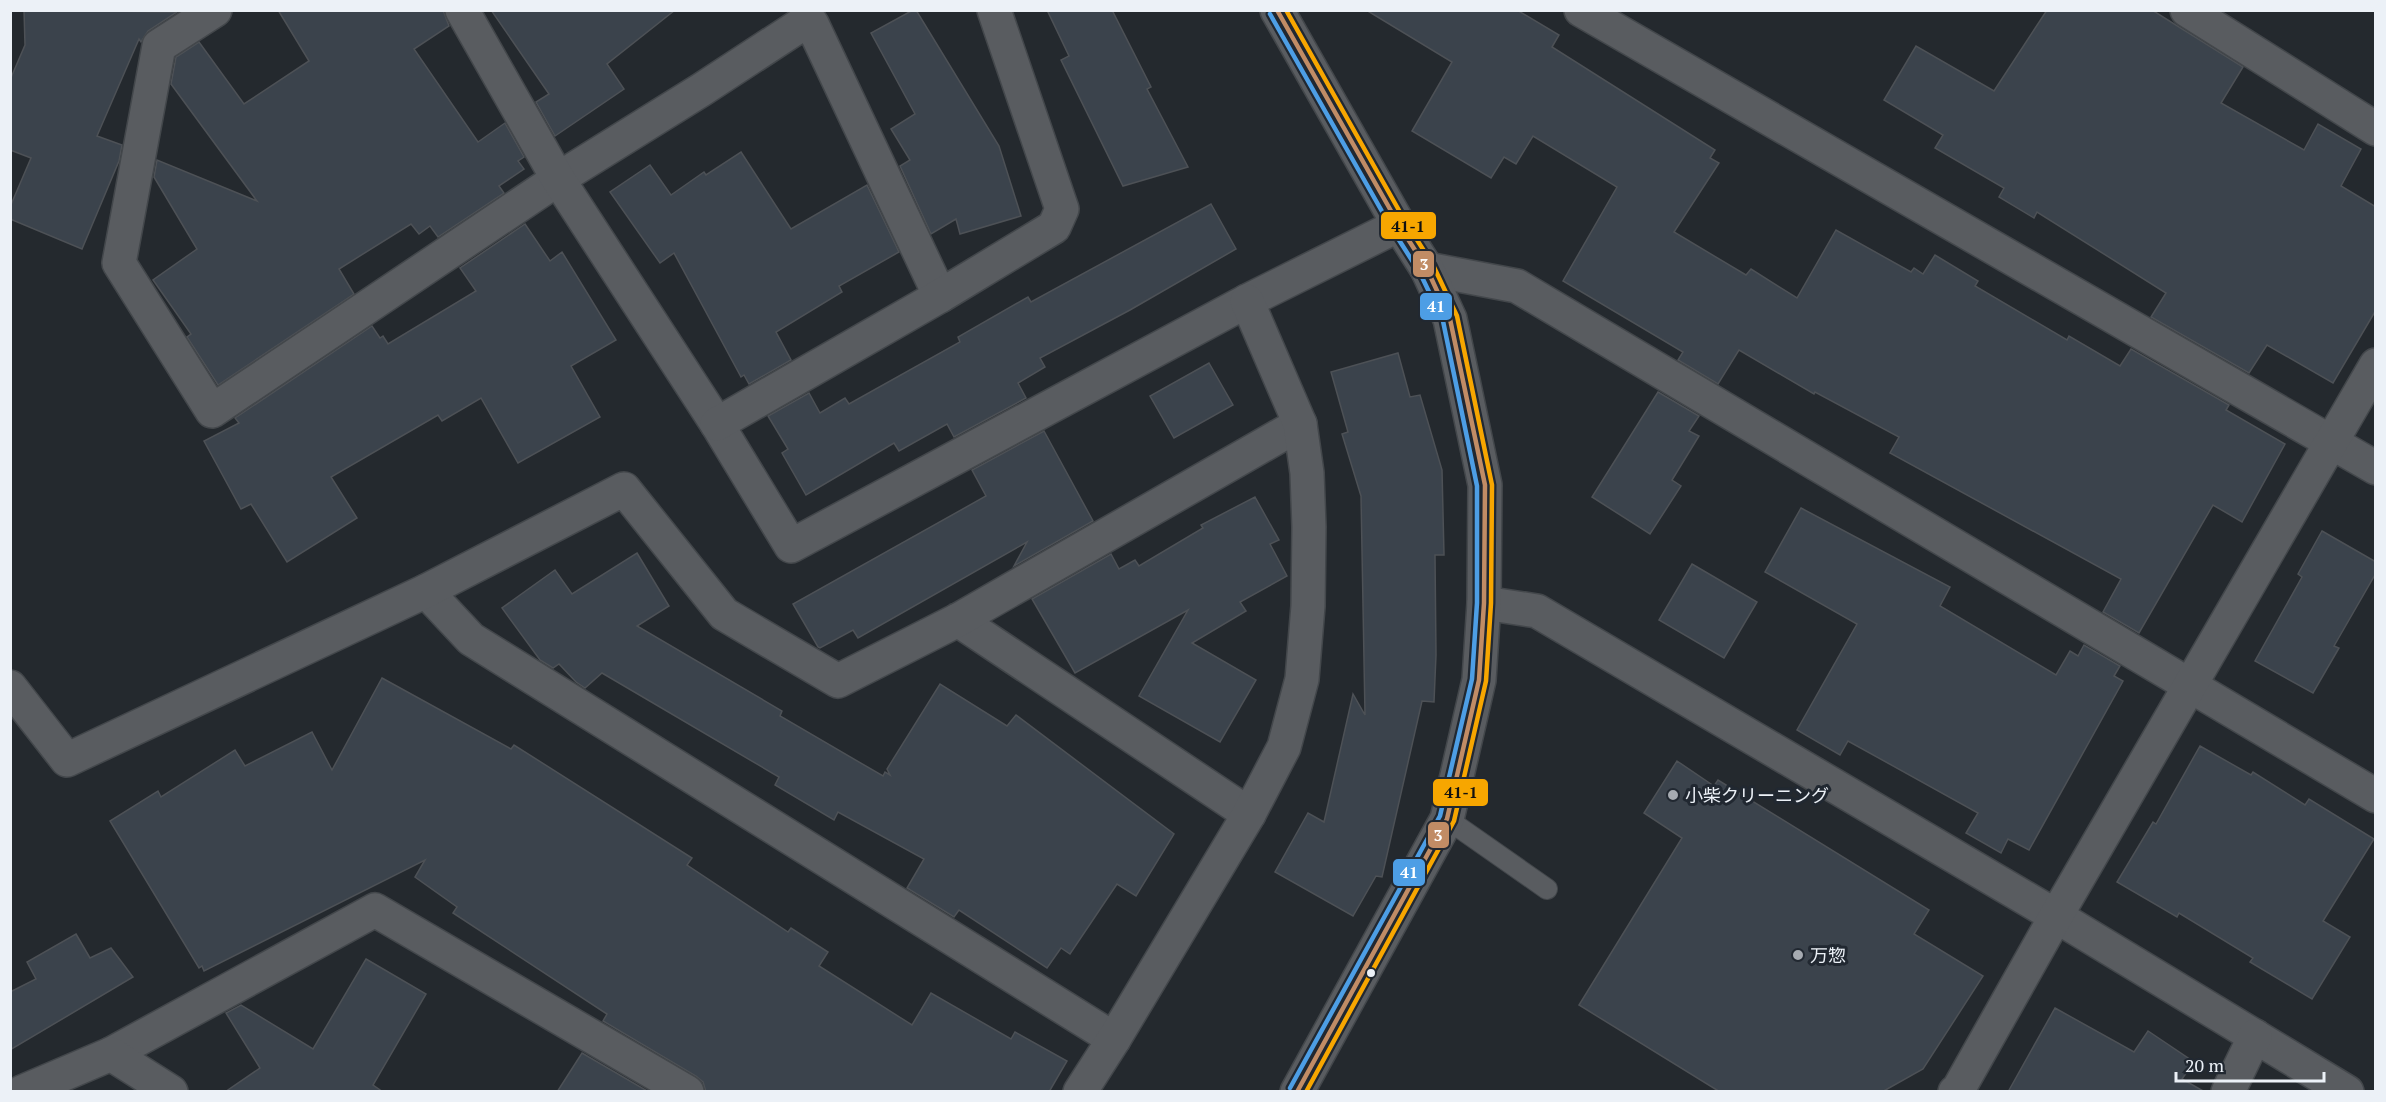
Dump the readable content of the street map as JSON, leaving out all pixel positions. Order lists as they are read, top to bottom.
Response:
{
  "places": ["小柴クリーニング", "万惣"],
  "lines": ["transit line 3", "transit line 41-1", "transit line 41"],
  "scale_bar": "20 m"
}
